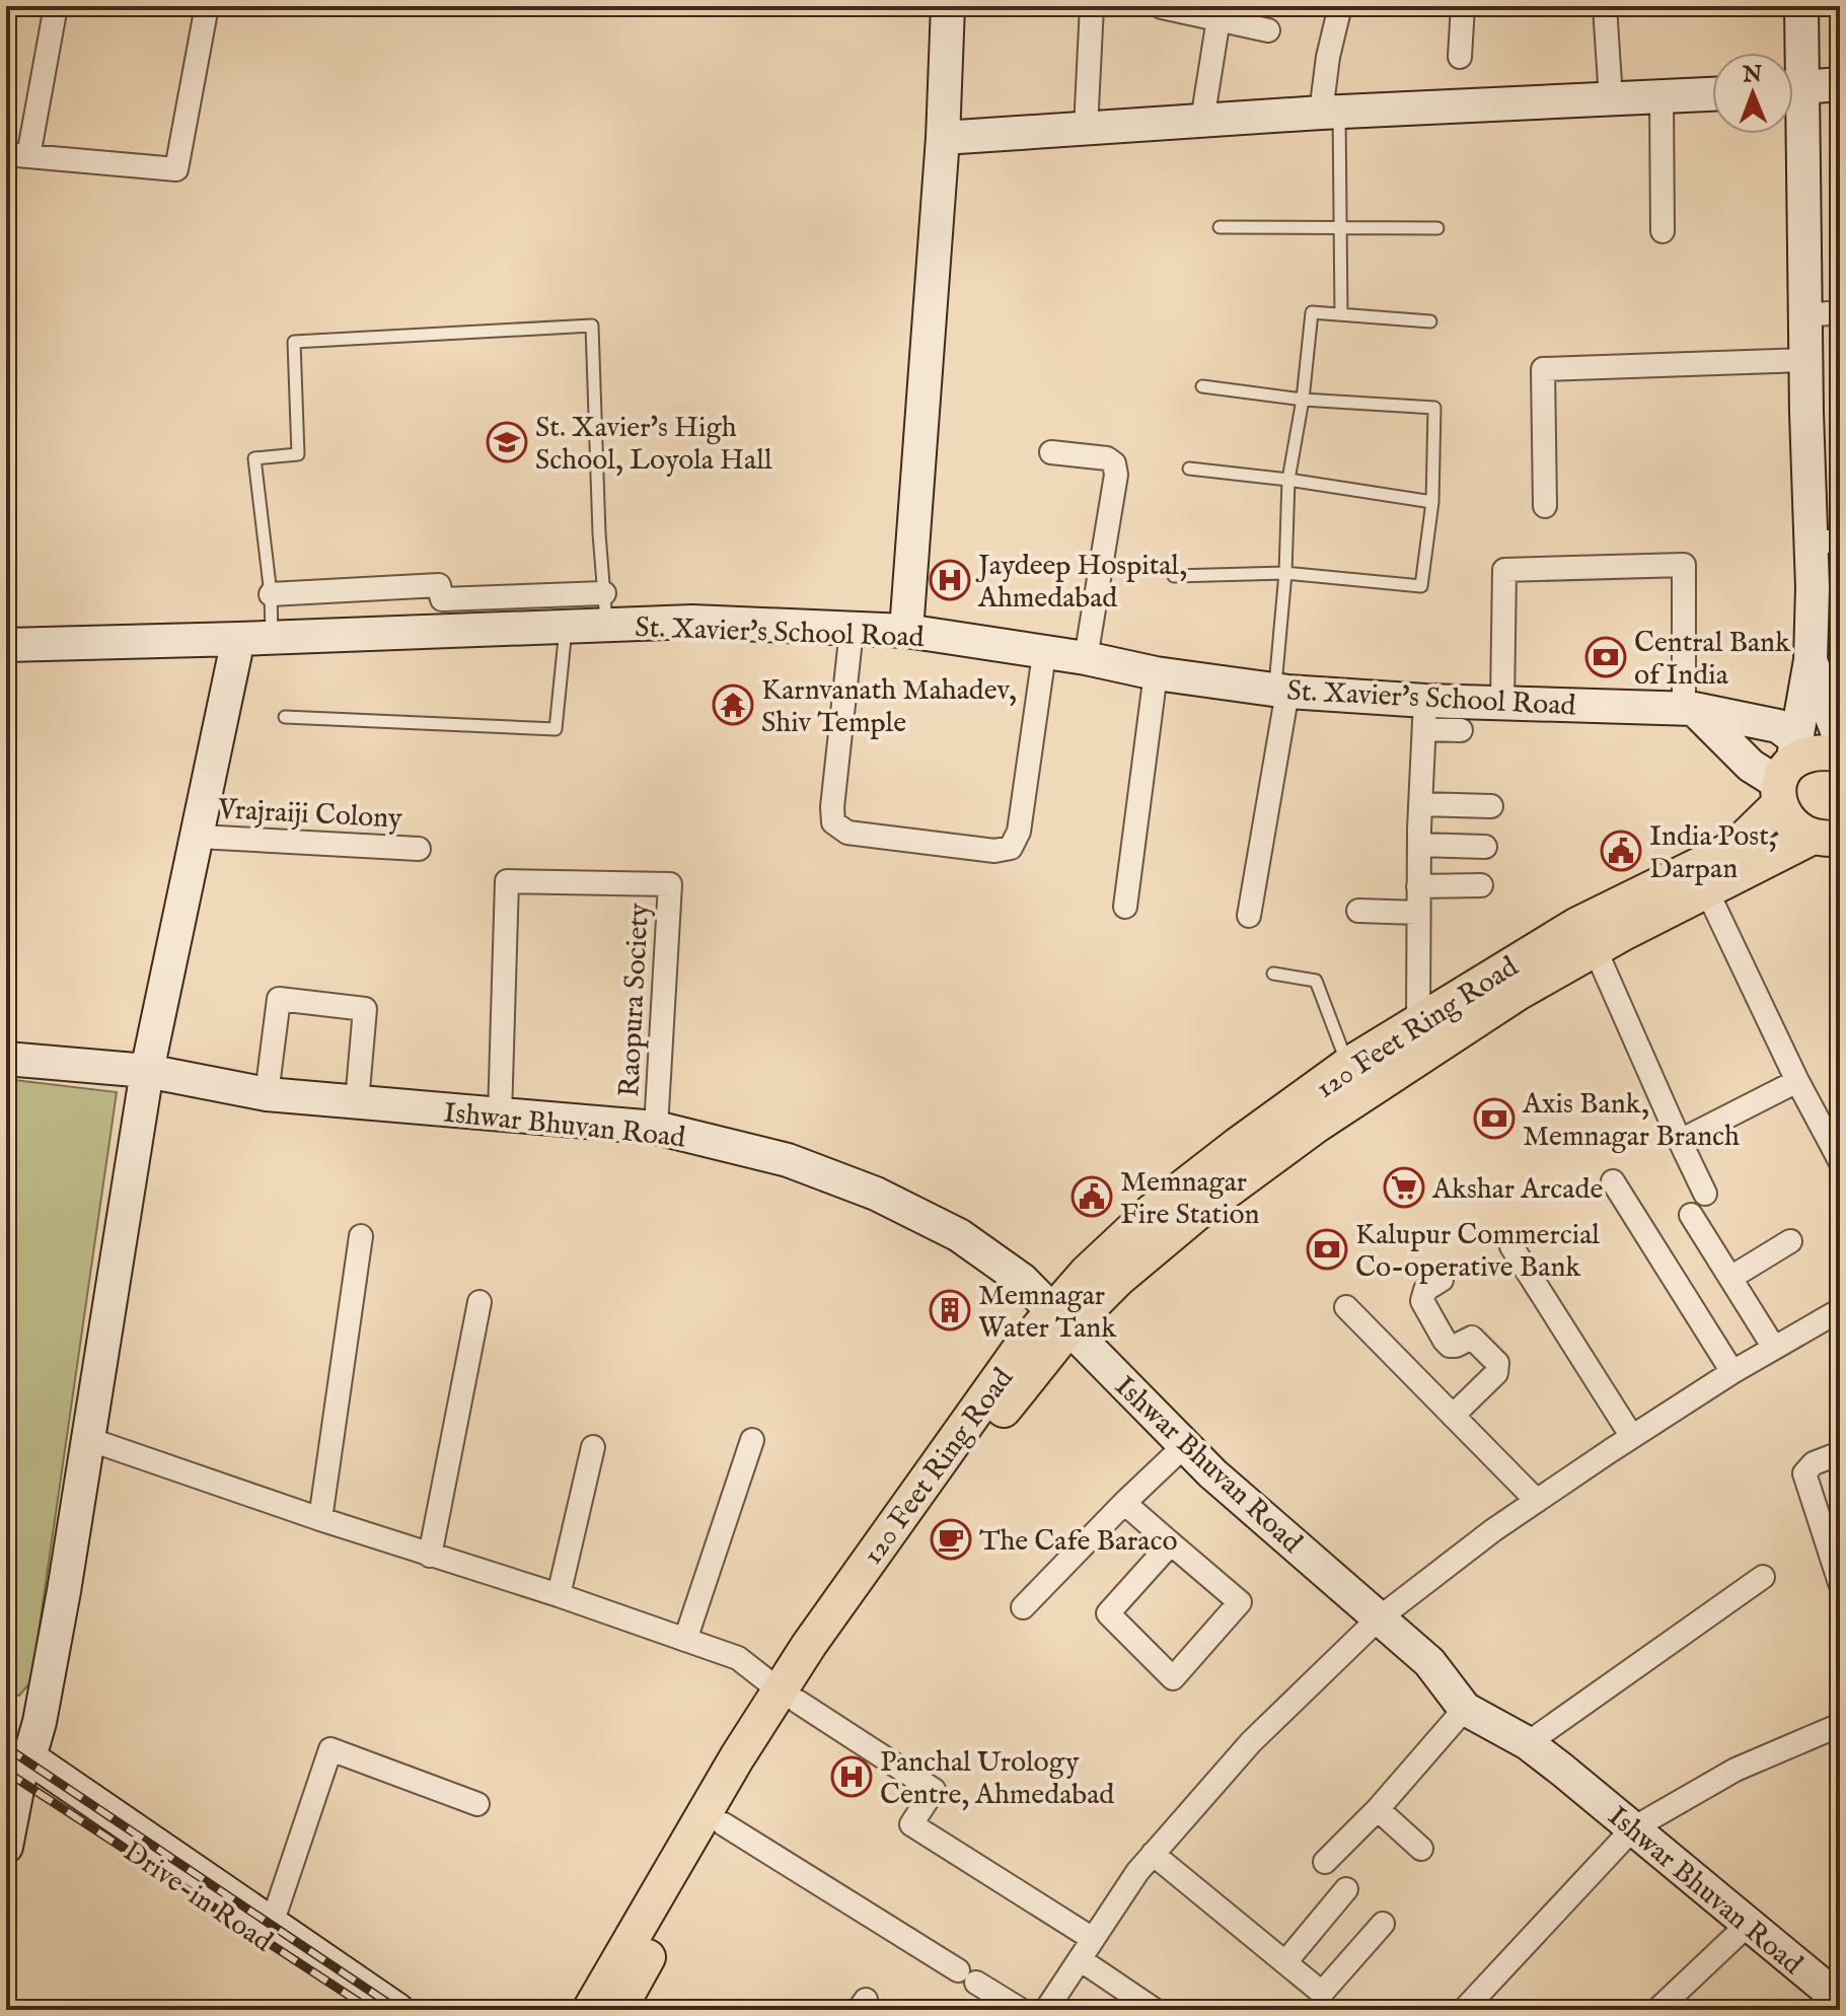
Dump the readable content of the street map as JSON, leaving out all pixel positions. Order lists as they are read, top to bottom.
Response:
{
  "streets": {
    "main road": ["120 Feet Ring Road"],
    "street": [
      "St. Xavier's School Road",
      "Vrajraiji Colony",
      "Raopura Society",
      "Ishwar Bhuvan Road",
      "Drive-in Road"
    ]
  },
  "crossings": [
    ["St. Xavier's School Road", "120 Feet Ring Road"],
    ["Raopura Society", "Ishwar Bhuvan Road"],
    ["120 Feet Ring Road", "Ishwar Bhuvan Road"]
  ],
  "places": {
    "school or university": ["St. Xavier's High School, Loyola Hall"],
    "hospital": ["Jaydeep Hospital, Ahmedabad", "Panchal Urology Centre, Ahmedabad"],
    "bank": ["Central Bank of India", "Axis Bank, Memnagar Branch", "Kalupur Commercial Co-operative Bank"],
    "temple": ["Karnvanath Mahadev, Shiv Temple"],
    "public building": ["India Post, Darpan", "Memnagar Fire Station"],
    "supermarket": ["Akshar Arcade"],
    "building": ["Memnagar Water Tank"],
    "cafe": ["The Cafe Baraco"]
  },
  "north": "top"
}
